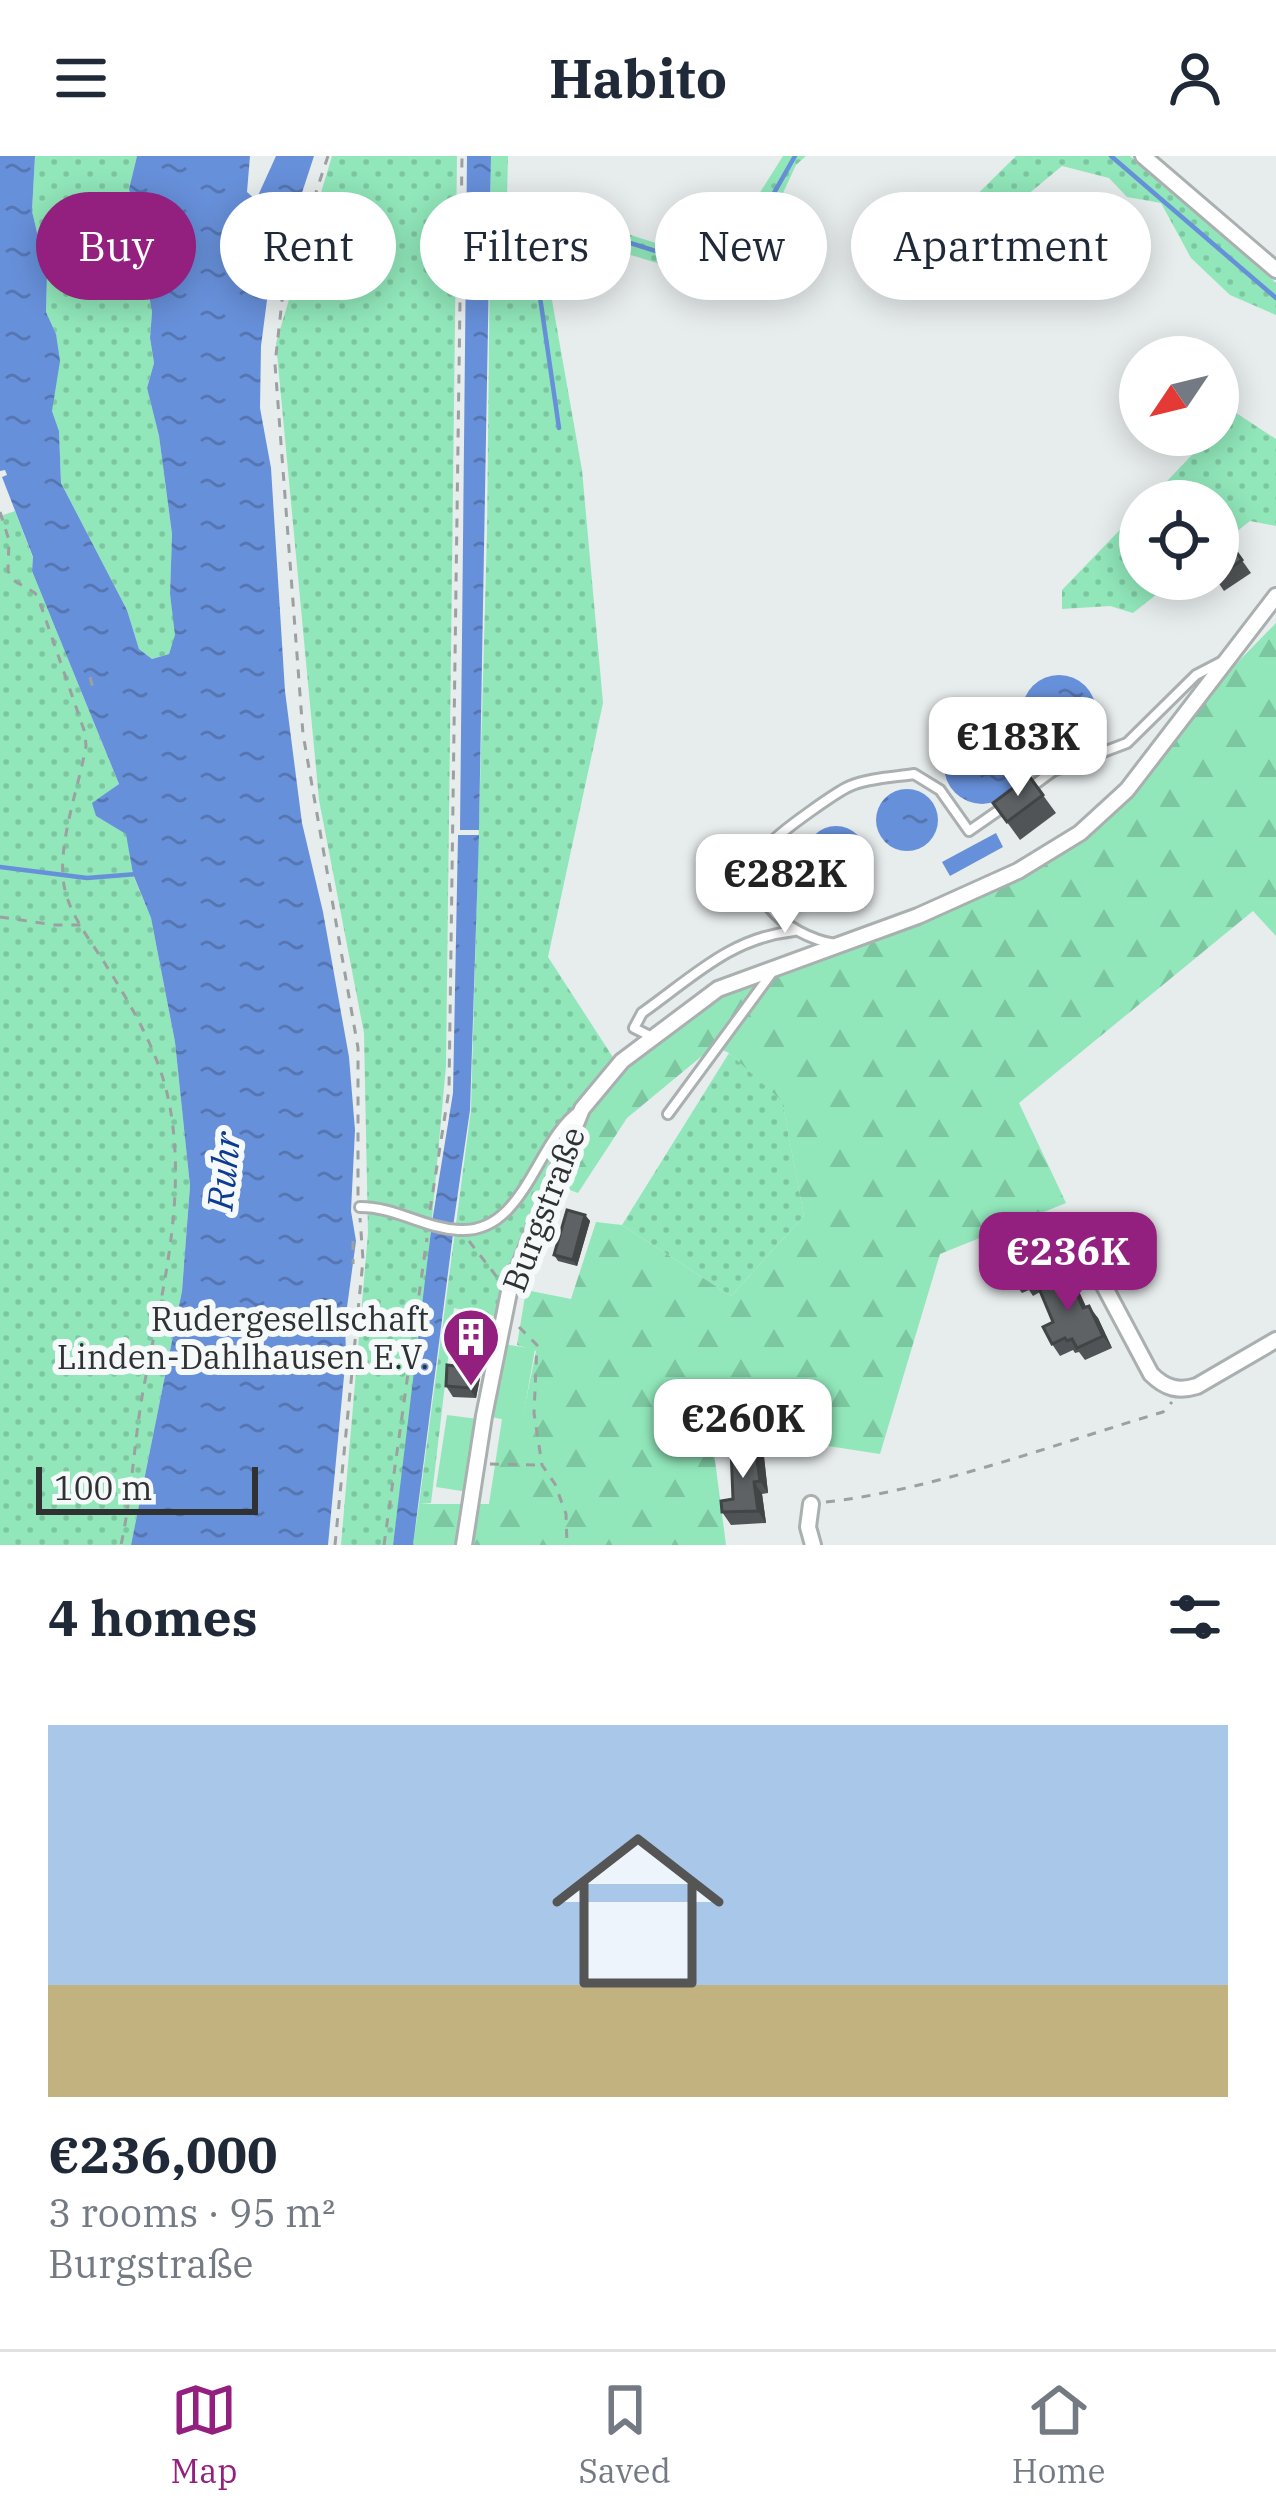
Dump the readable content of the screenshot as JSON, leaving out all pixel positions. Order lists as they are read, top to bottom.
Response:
{
  "streets": {
    "street": ["Burgstraße"]
  },
  "water": ["Ruhr"],
  "places": {
    "building": ["Rudergesellschaft Linden-Dahlhausen E.V."]
  },
  "scale_bar": "100 m",
  "north": "bottom left",
  "page": {
    "header": "Habito",
    "chip": [
      "Buy",
      "Rent",
      "Filters",
      "New",
      "Apartment"
    ],
    "price": [
      "€183K",
      "€282K",
      "€236K",
      "€260K"
    ],
    "scale": "100 m",
    "heading": "4 homes",
    "list": [
      {
        "name": "€236,000",
        "note": "3 rooms · 95 m² · Burgstraße"
      }
    ],
    "tabs": ["Map", "Saved", "Home"]
  }
}
